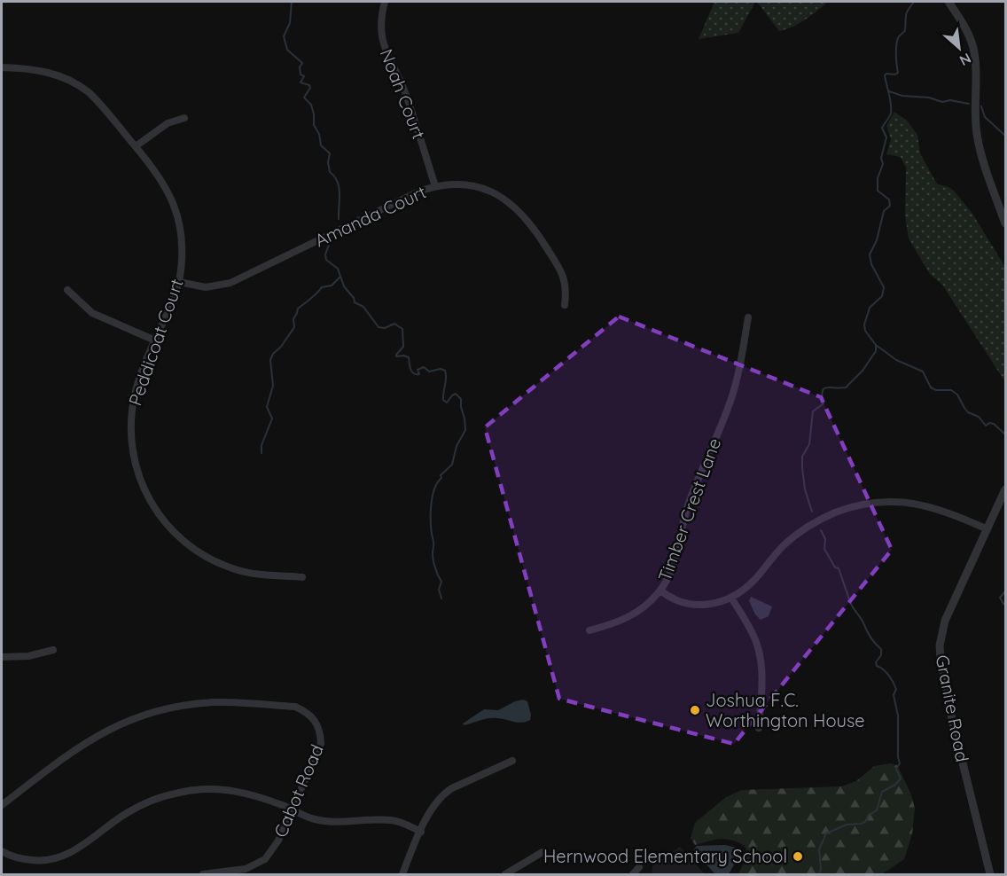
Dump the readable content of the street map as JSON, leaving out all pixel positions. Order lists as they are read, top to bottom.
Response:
{
  "streets": {
    "street": [
      "Noah Court",
      "Amanda Court",
      "Peddicoat Court",
      "Timber Crest Lane",
      "Granite Road",
      "Cabot Road"
    ]
  },
  "crossings": [
    ["Noah Court", "Amanda Court"],
    ["Amanda Court", "Peddicoat Court"]
  ],
  "places": ["Joshua F.C. Worthington House", "Hernwood Elementary School"],
  "north": "bottom right"
}
